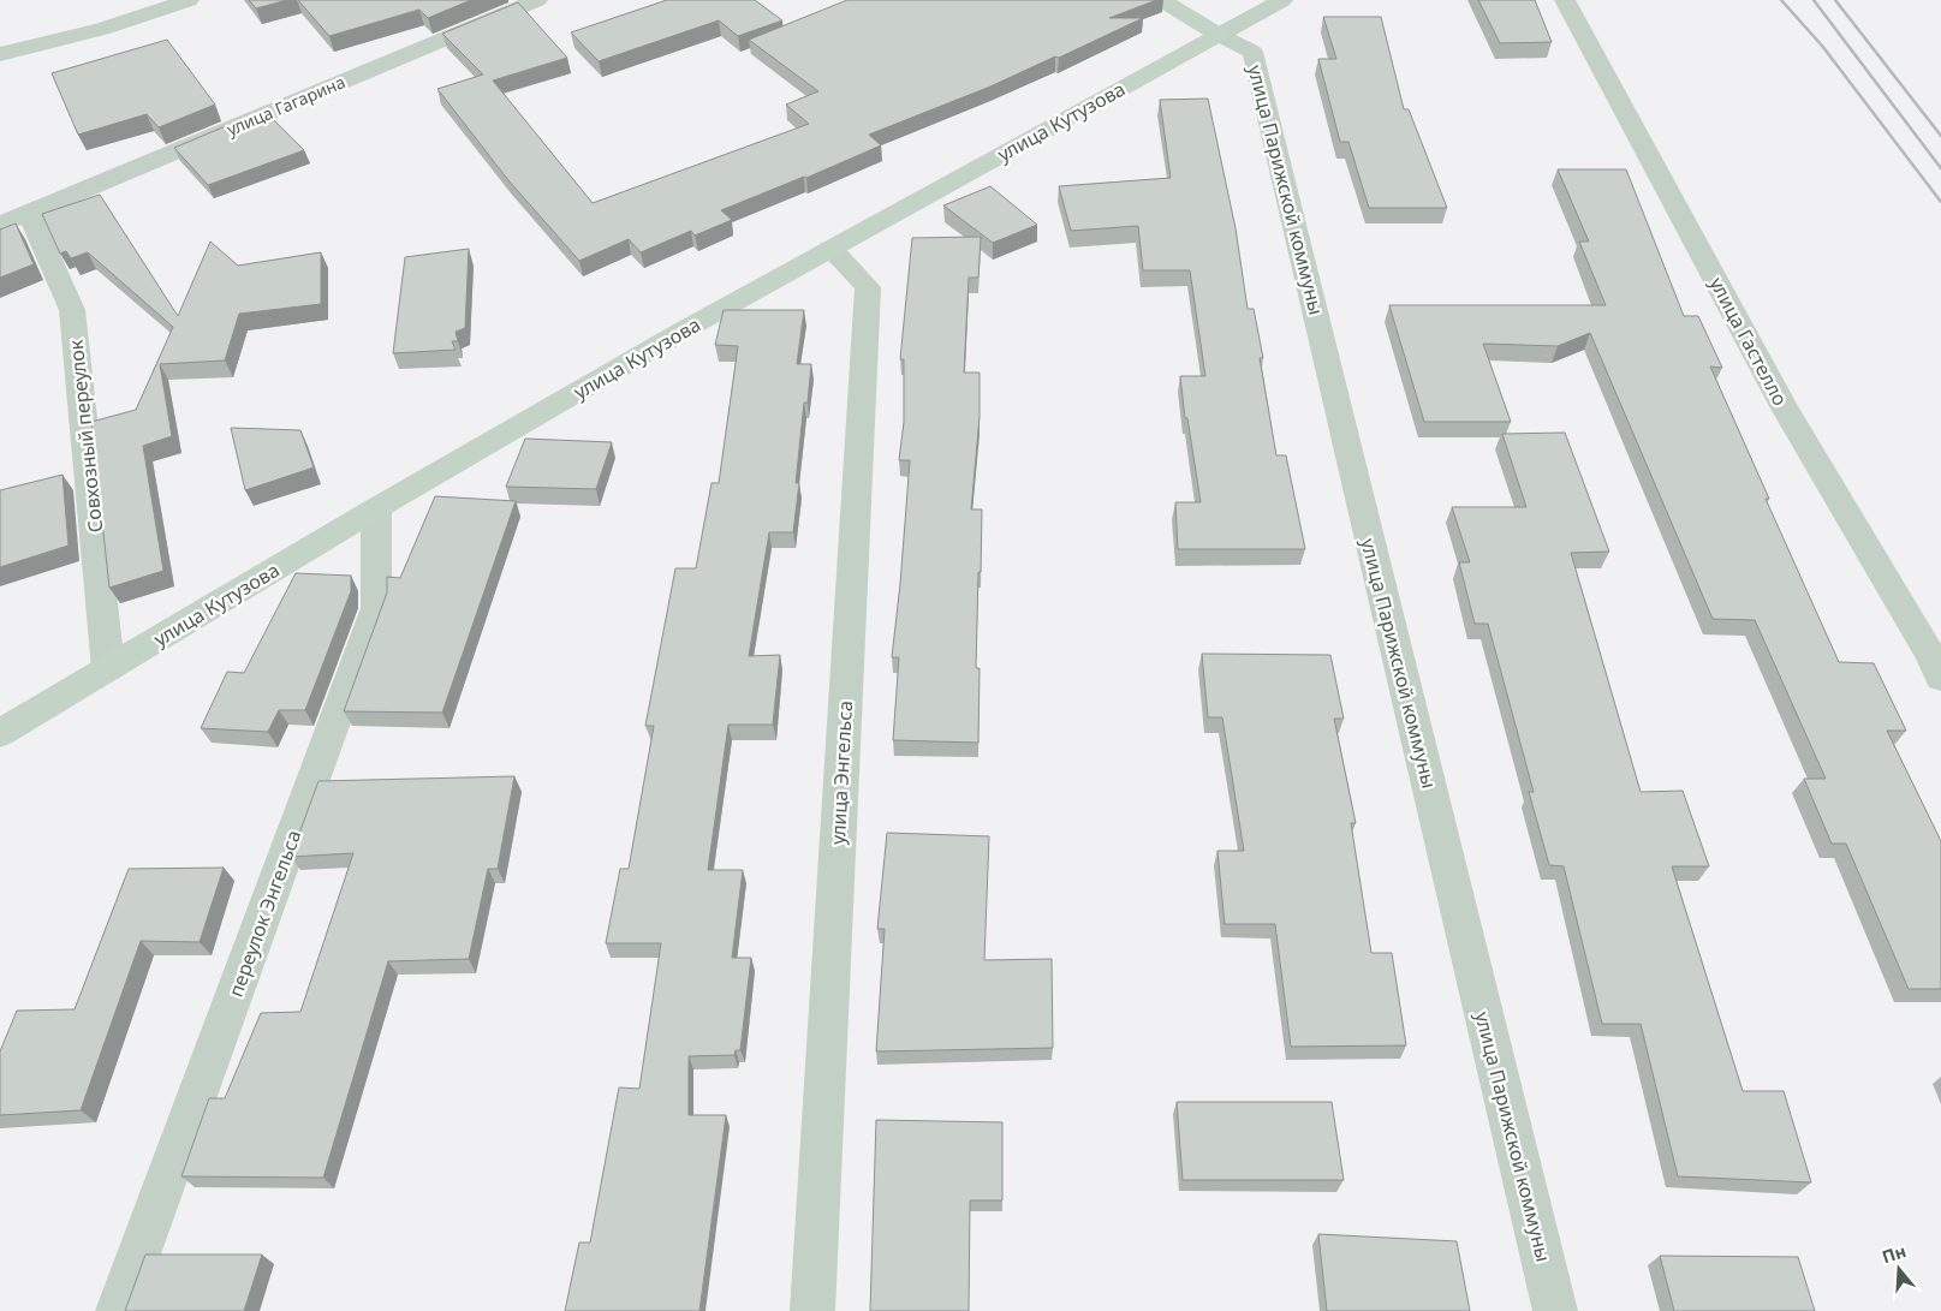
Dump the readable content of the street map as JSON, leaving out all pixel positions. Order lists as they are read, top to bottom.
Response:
{
  "streets": {
    "main road": ["улица Кутузова"],
    "street": [
      "улица Гагарина",
      "улица Парижской коммуны",
      "улица Гастелло",
      "Совхозный переулок",
      "улица Энгельса",
      "переулок Энгельса"
    ]
  },
  "crossings": [
    ["улица Гагарина", "Совхозный переулок"],
    ["улица Кутузова", "улица Парижской коммуны"],
    ["улица Кутузова", "Совхозный переулок"],
    ["улица Кутузова", "улица Энгельса"],
    ["улица Кутузова", "переулок Энгельса"]
  ],
  "north": "top"
}
